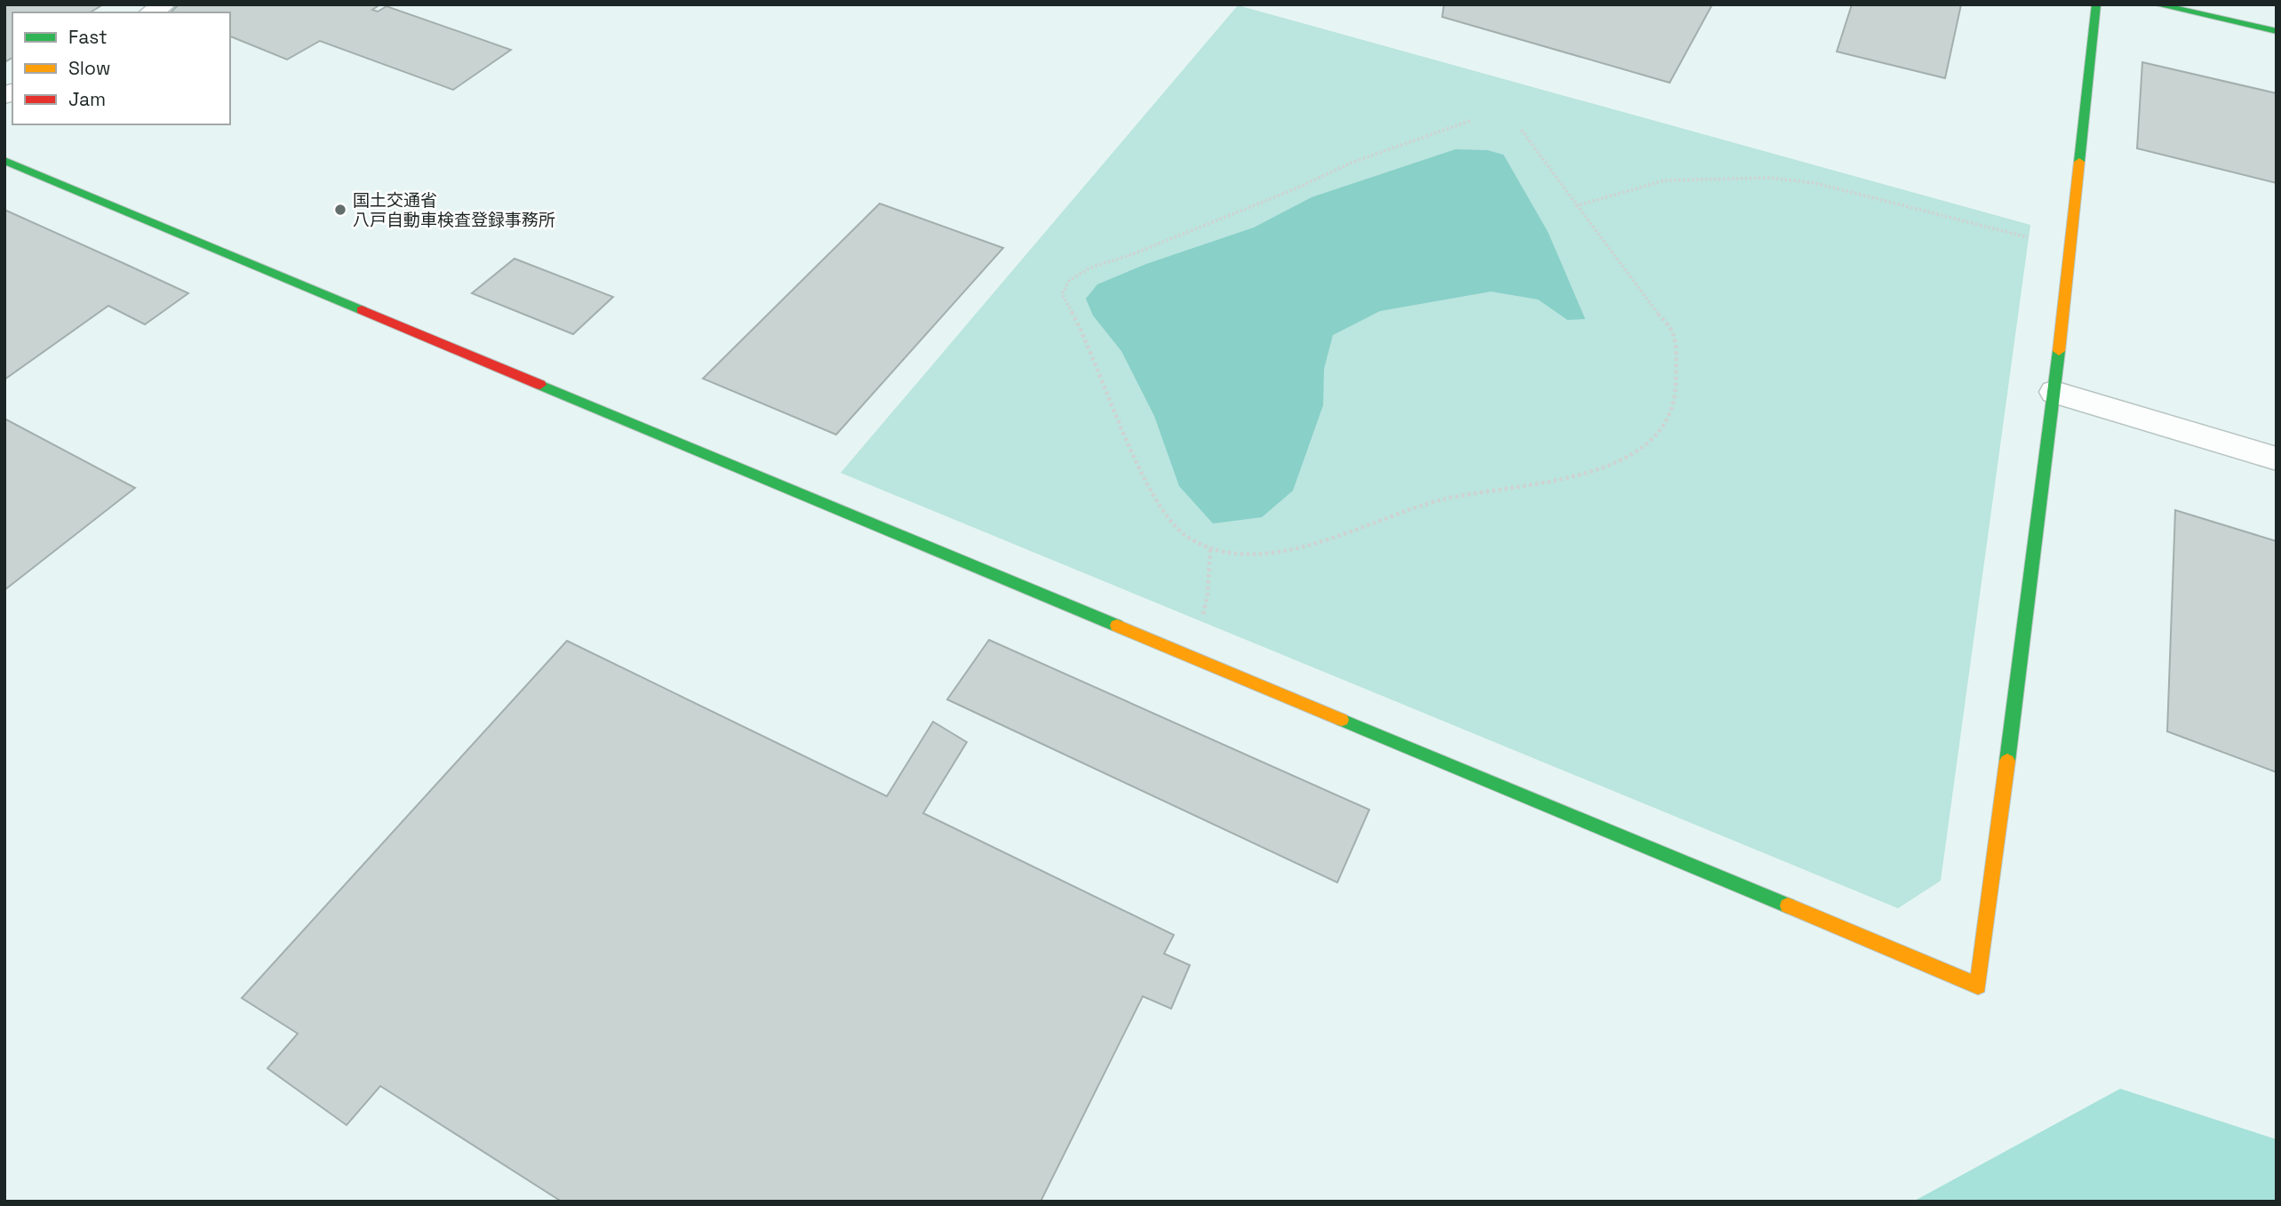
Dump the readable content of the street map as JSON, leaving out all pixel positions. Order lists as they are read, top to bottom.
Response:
{
  "places": ["国土交通省 八戸自動車検査登録事務所"],
  "legend": ["Fast", "Slow", "Jam"]
}
